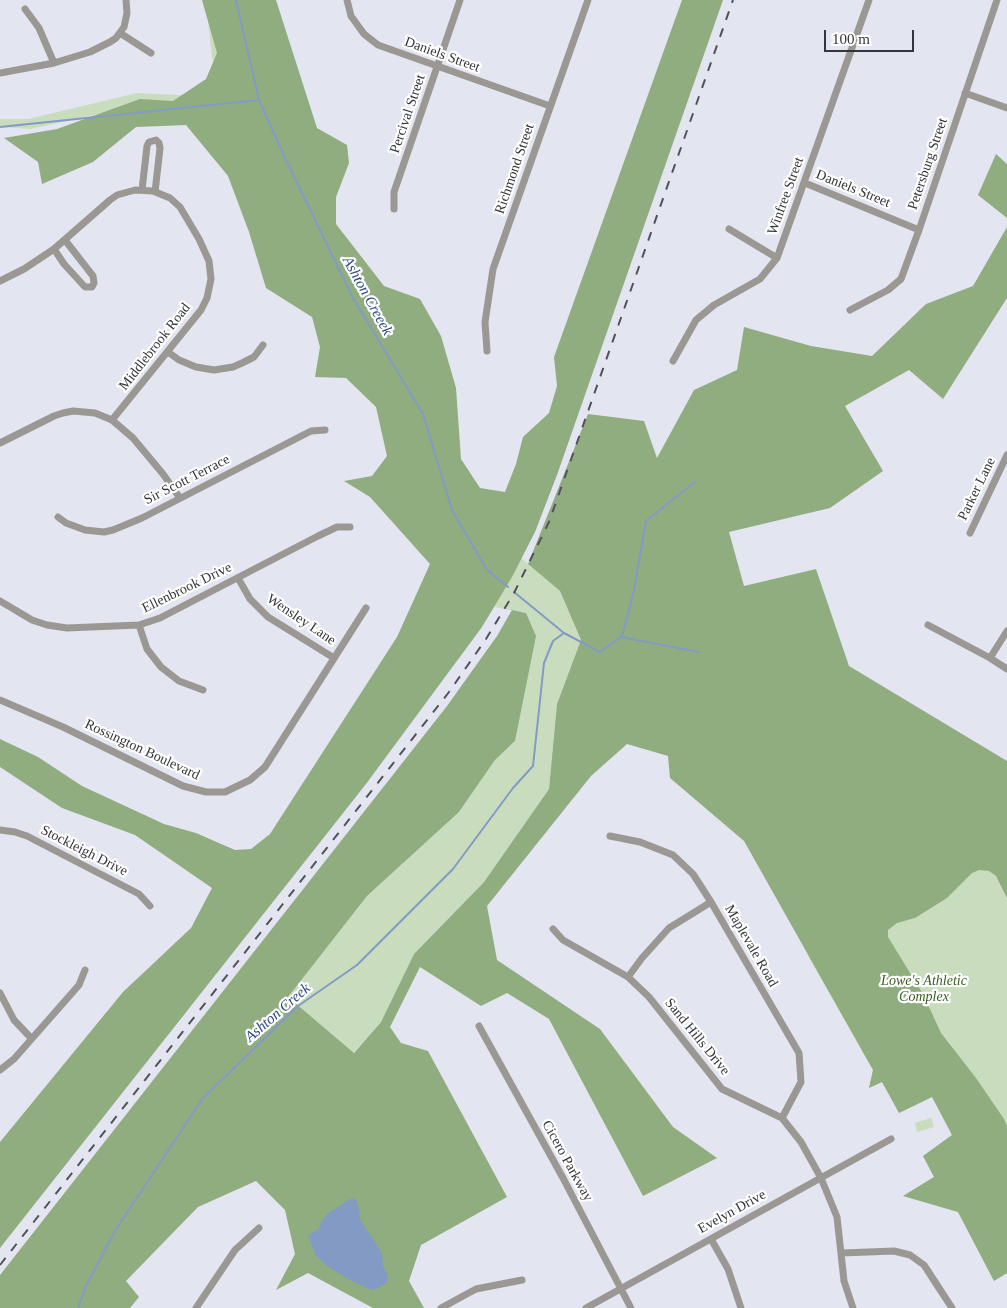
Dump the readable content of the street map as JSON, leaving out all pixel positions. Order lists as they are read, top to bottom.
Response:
{
  "streets": {
    "street": [
      "Daniels Street",
      "Percival Street",
      "Petersburg Street",
      "Richmond Street",
      "Winfree Street",
      "Middlebrook Road",
      "Sir Scott Terrace",
      "Parker Lane",
      "Ellenbrook Drive",
      "Wensley Lane",
      "Rossington Boulevard",
      "Stockleigh Drive",
      "Maplevale Road",
      "Sand Hills Drive",
      "Cicero Parkway",
      "Evelyn Drive"
    ]
  },
  "crossings": [
    ["Daniels Street", "Percival Street"],
    ["Daniels Street", "Petersburg Street"],
    ["Daniels Street", "Richmond Street"],
    ["Daniels Street", "Winfree Street"],
    ["Ellenbrook Drive", "Wensley Lane"],
    ["Wensley Lane", "Rossington Boulevard"],
    ["Maplevale Road", "Sand Hills Drive"],
    ["Sand Hills Drive", "Evelyn Drive"],
    ["Cicero Parkway", "Evelyn Drive"]
  ],
  "water": ["Ashton Creeek", "Ashton Creek"],
  "parks": ["Lowe's Athletic Complex"],
  "scale_bar": "100 m"
}
